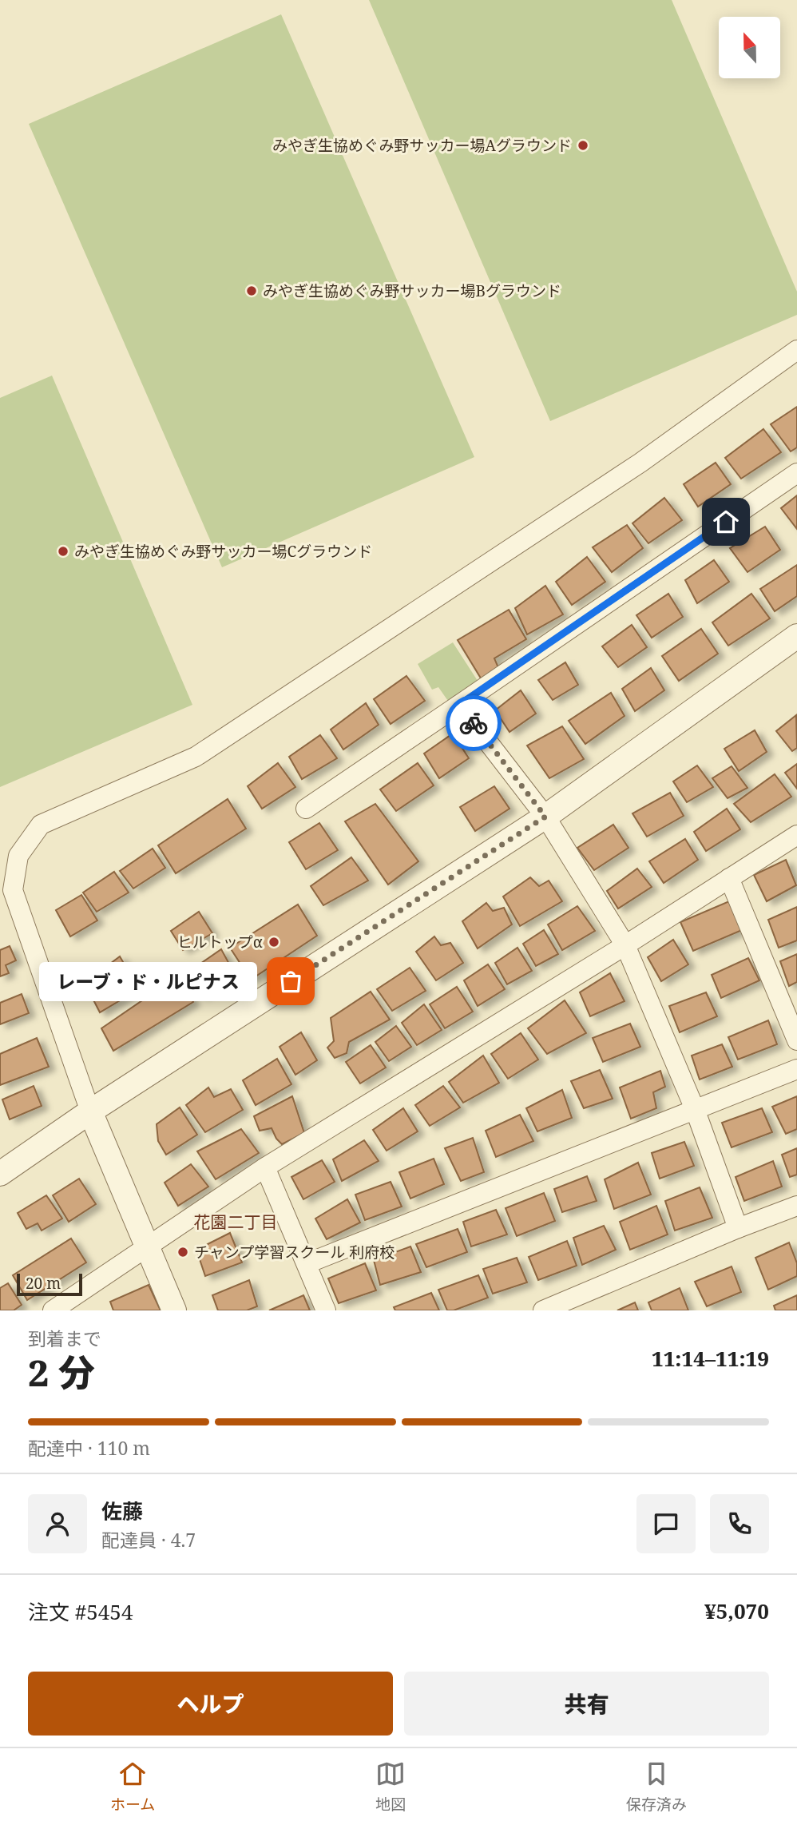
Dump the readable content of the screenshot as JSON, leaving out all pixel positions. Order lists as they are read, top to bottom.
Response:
{
  "districts": ["花園二丁目"],
  "places": [
    "みやぎ生協めぐみ野サッカー場Aグラウンド",
    "みやぎ生協めぐみ野サッカー場Bグラウンド",
    "みやぎ生協めぐみ野サッカー場Cグラウンド",
    "ヒルトップα",
    "レーブ・ド・ルピナス",
    "チャンプ学習スクール 利府校"
  ],
  "scale_bar": "20 m",
  "north": "top",
  "page": {
    "bubble": "レーブ・ド・ルピナス",
    "scale": "20 m",
    "heading": ["2 分", "到着まで", "11:14–11:19"],
    "panel": [
      "佐藤",
      "配達員 · 4.7",
      "注文 #5454",
      "¥5,070"
    ],
    "bar": "配達中 · 110 m",
    "buttons": ["ヘルプ", "共有"],
    "tabs": ["ホーム", "地図", "保存済み"]
  }
}
